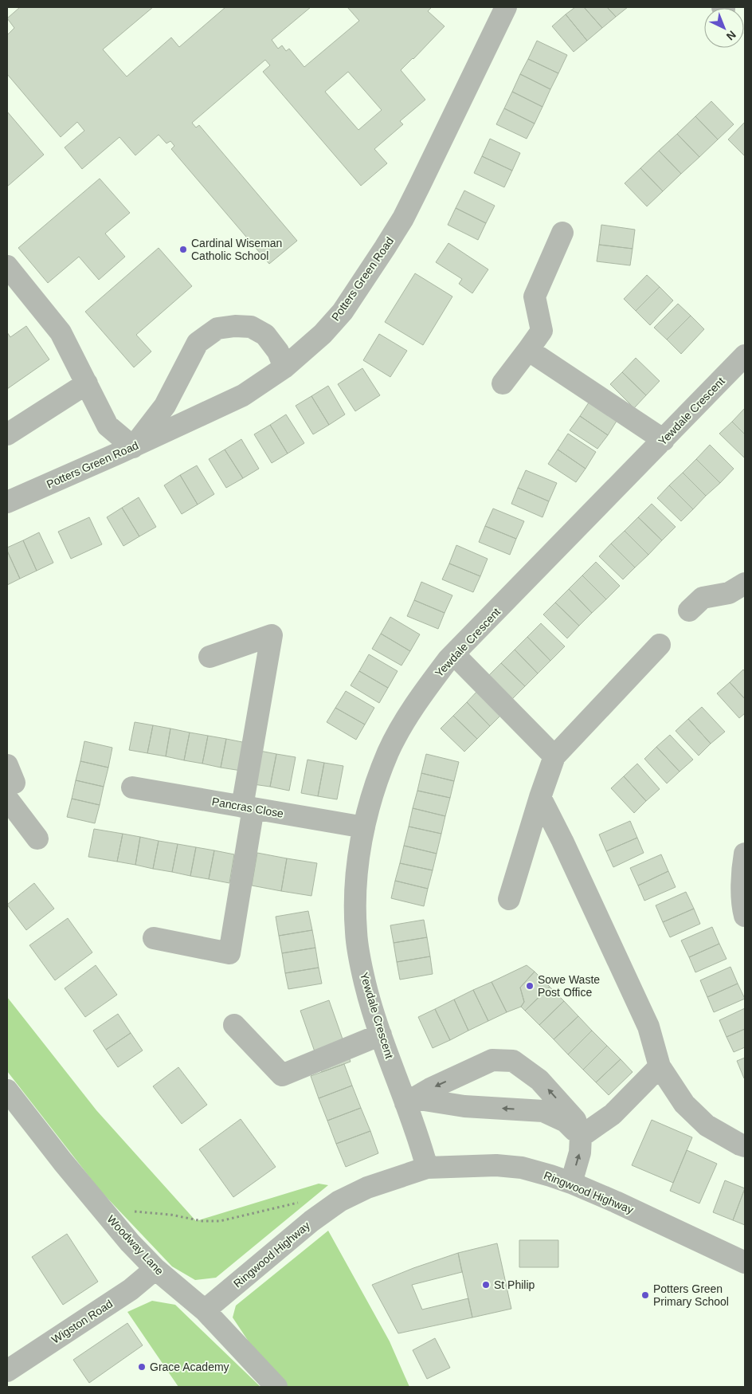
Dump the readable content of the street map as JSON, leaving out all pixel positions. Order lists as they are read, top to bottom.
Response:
{
  "streets": {
    "street": [
      "Potters Green Road",
      "Yewdale Crescent",
      "Pancras Close",
      "Ringwood Highway",
      "Woodway Lane",
      "Wigston Road"
    ]
  },
  "crossings": [
    ["Yewdale Crescent", "Pancras Close"],
    ["Yewdale Crescent", "Ringwood Highway"],
    ["Ringwood Highway", "Woodway Lane"],
    ["Woodway Lane", "Wigston Road"]
  ],
  "places": [
    "Cardinal Wiseman Catholic School",
    "Sowe Waste Post Office",
    "St Philip",
    "Potters Green Primary School",
    "Grace Academy"
  ],
  "north": "bottom right"
}
